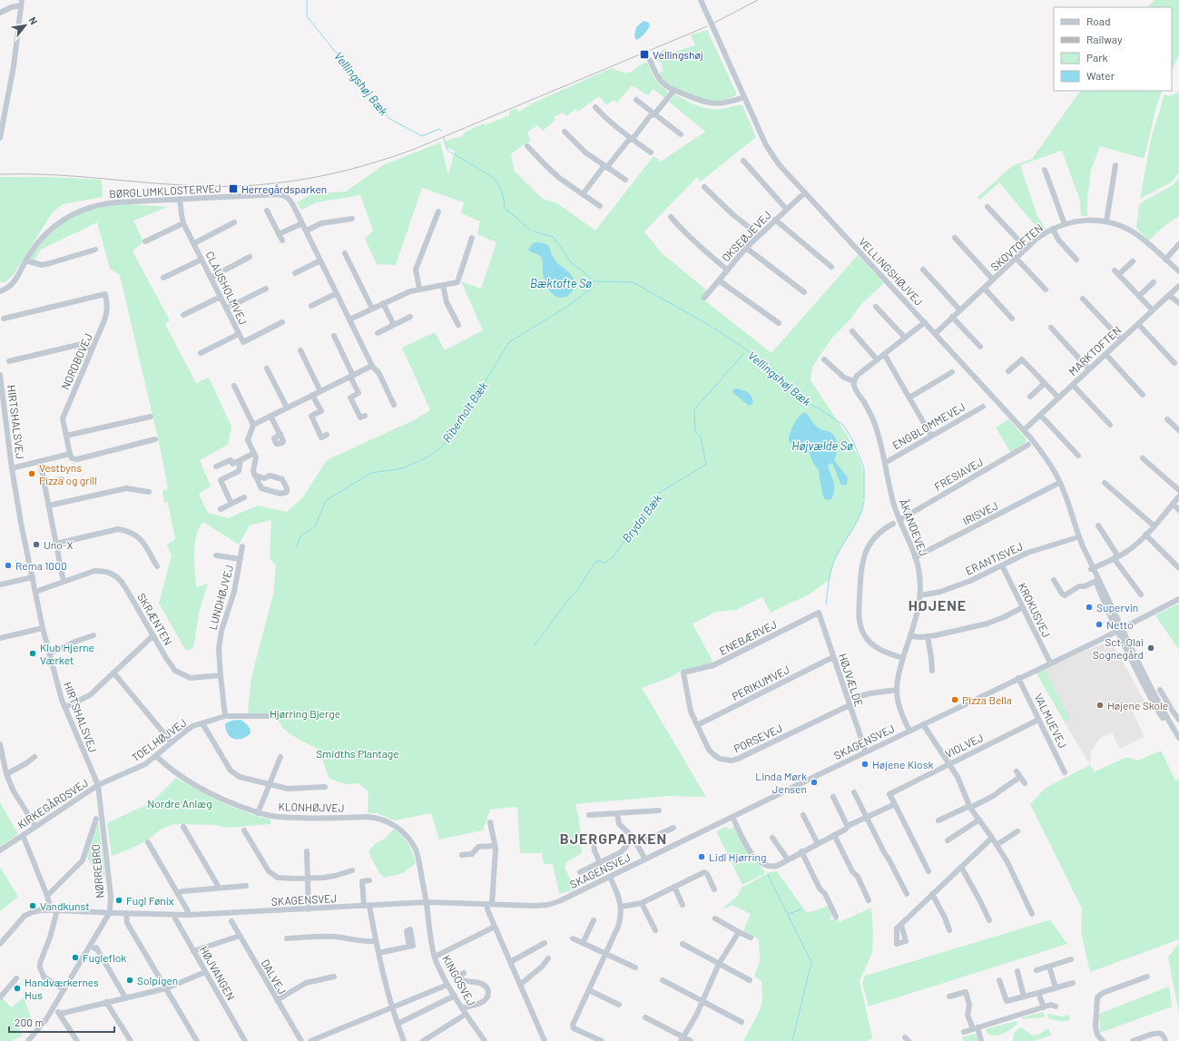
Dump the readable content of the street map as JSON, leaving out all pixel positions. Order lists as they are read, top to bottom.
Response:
{
  "streets": {
    "street": [
      "BØRGLUMKLOSTERVEJ",
      "OKSEØJEVEJ",
      "SKOVTOFTEN",
      "VELLINGSHØJVEJ",
      "CLAUSHOLMVEJ",
      "MARKTOFTEN",
      "NORDBOVEJ",
      "HIRTSHALSVEJ",
      "ENGBLOMMEVEJ",
      "FRESIAVEJ",
      "IRISVEJ",
      "ÅKANDEVEJ",
      "ERANTISVEJ",
      "LUNDHØJVEJ",
      "KROKUSVEJ",
      "SKRÆNTEN",
      "ENEBÆRVEJ",
      "HØJVÆLDE",
      "PERIKUMVEJ",
      "VALMUEVEJ",
      "PORSEVEJ",
      "TOELHØJVEJ",
      "SKAGENSVEJ",
      "VIOLVEJ",
      "KIRKEGÅRDSVEJ",
      "KLONHØJVEJ",
      "NØRREBRO",
      "HØJVANGEN",
      "DALVEJ",
      "KINGOSVEJ"
    ]
  },
  "crossings": [
    ["BØRGLUMKLOSTERVEJ", "CLAUSHOLMVEJ"],
    ["OKSEØJEVEJ", "VELLINGSHØJVEJ"],
    ["SKOVTOFTEN", "VELLINGSHØJVEJ"],
    ["VELLINGSHØJVEJ", "MARKTOFTEN"],
    ["VELLINGSHØJVEJ", "SKAGENSVEJ"],
    ["HIRTSHALSVEJ", "SKRÆNTEN"],
    ["HIRTSHALSVEJ", "TOELHØJVEJ"],
    ["HIRTSHALSVEJ", "KIRKEGÅRDSVEJ"],
    ["HIRTSHALSVEJ", "NØRREBRO"],
    ["ENGBLOMMEVEJ", "ÅKANDEVEJ"],
    ["FRESIAVEJ", "ÅKANDEVEJ"],
    ["IRISVEJ", "ÅKANDEVEJ"],
    ["ÅKANDEVEJ", "ERANTISVEJ"],
    ["ÅKANDEVEJ", "SKAGENSVEJ"],
    ["ERANTISVEJ", "KROKUSVEJ"],
    ["LUNDHØJVEJ", "SKRÆNTEN"],
    ["KROKUSVEJ", "SKAGENSVEJ"],
    ["ENEBÆRVEJ", "HØJVÆLDE"],
    ["ENEBÆRVEJ", "PORSEVEJ"],
    ["HØJVÆLDE", "PERIKUMVEJ"],
    ["HØJVÆLDE", "PORSEVEJ"],
    ["HØJVÆLDE", "SKAGENSVEJ"],
    ["PERIKUMVEJ", "PORSEVEJ"],
    ["VALMUEVEJ", "SKAGENSVEJ"],
    ["VALMUEVEJ", "VIOLVEJ"],
    ["TOELHØJVEJ", "KIRKEGÅRDSVEJ"],
    ["TOELHØJVEJ", "KLONHØJVEJ"],
    ["TOELHØJVEJ", "NØRREBRO"],
    ["SKAGENSVEJ", "KLONHØJVEJ"],
    ["SKAGENSVEJ", "NØRREBRO"],
    ["SKAGENSVEJ", "HØJVANGEN"],
    ["SKAGENSVEJ", "KINGOSVEJ"],
    ["KIRKEGÅRDSVEJ", "NØRREBRO"],
    ["KLONHØJVEJ", "KINGOSVEJ"]
  ],
  "districts": ["HØJENE", "BJERGPARKEN"],
  "water": [
    "Vellingshøj Bæk",
    "Bæktofte Sø",
    "Riberholt Bæk",
    "Højvælde Sø",
    "Brydal Bæk"
  ],
  "parks": ["Hjørring Bjerge", "Smidths Plantage", "Nordre Anlæg"],
  "places": {
    "transit": ["Vellingshøj", "Herregårdsparken"],
    "other": [
      "Vestbyns Pizza og grill",
      "Uno-X",
      "Rema 1000",
      "Supervin",
      "Netto",
      "Sct. Olai Sognegård",
      "Klub Hjerne Værket",
      "Pizza Bella",
      "Højene Skole",
      "Højene Kiosk",
      "Linda Mørk Jensen",
      "Lidl Hjørring",
      "Fugl Fønix",
      "Vandkunst",
      "Fugleflok",
      "Solpigen",
      "Handværkernes Hus"
    ]
  },
  "legend": [
    "Road",
    "Railway",
    "Park",
    "Water"
  ],
  "scale_bar": "200 m",
  "north": "top right"
}
